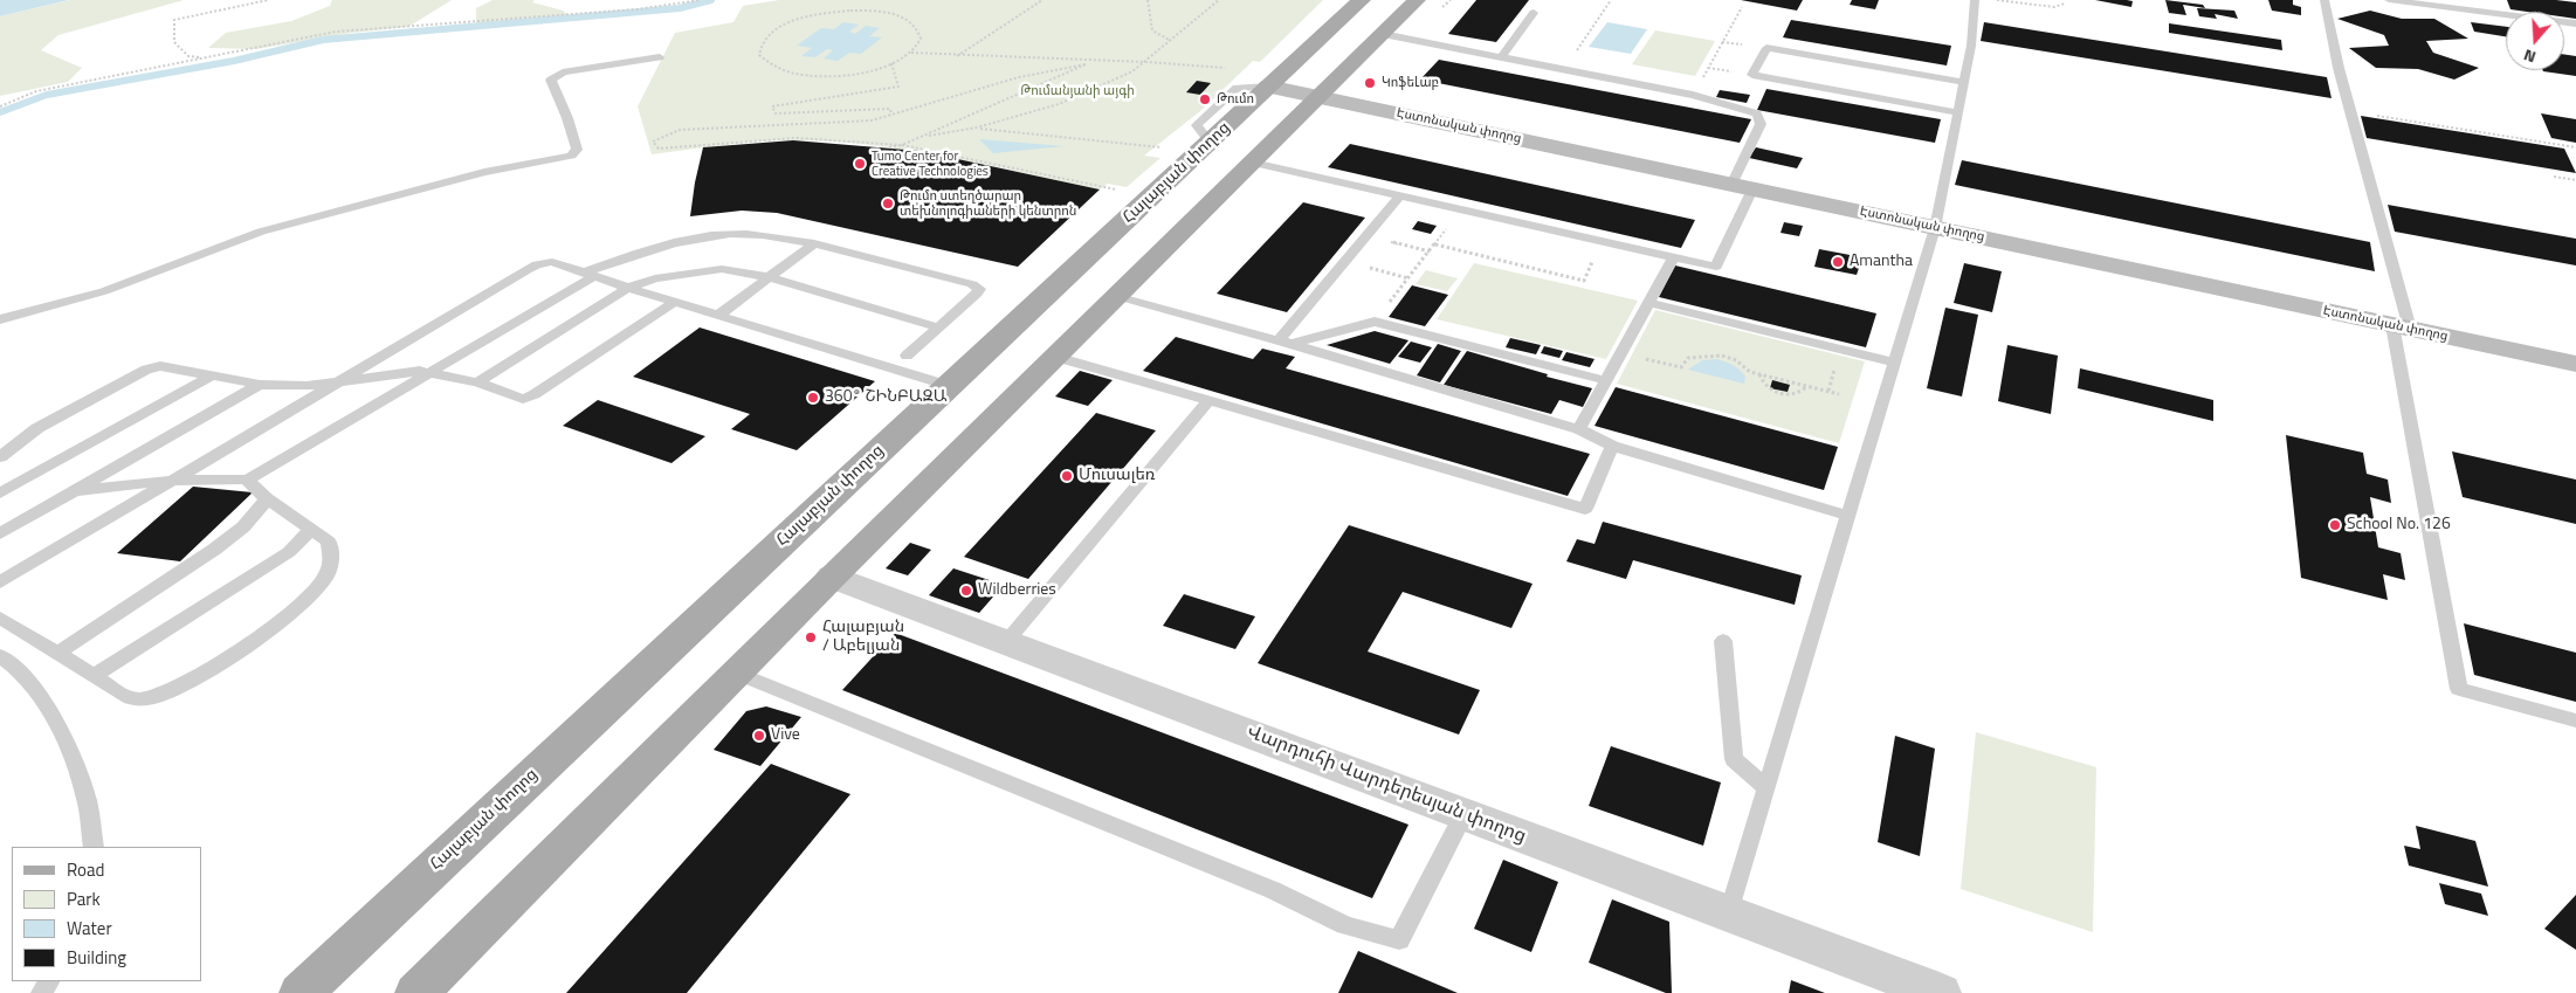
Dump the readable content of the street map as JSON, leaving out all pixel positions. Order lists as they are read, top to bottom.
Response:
{
  "streets": {
    "main road": ["Հալաբյան փողոց"],
    "street": ["Էստոնական փողոց", "Վարդուհի Վարդերեսյան փողոց"]
  },
  "crossings": [
    ["Էստոնական փողոց", "Հալաբյան փողոց"]
  ],
  "parks": ["Թումանյանի այգի"],
  "places": [
    "ԿոֆեԼաբ",
    "Թումո",
    "Tumo Center for Creative Technologies",
    "Թումո ստեղծարար տեխնոլոգիաների կենտրոն",
    "Amantha",
    "360° ՇԻՆԲԱԶԱ",
    "Մուսալեռ",
    "School No. 126",
    "Wildberries",
    "Հալաբյան / Աբելյան",
    "Vive"
  ],
  "legend": [
    "Road",
    "Park",
    "Water",
    "Building"
  ],
  "north": "bottom"
}
